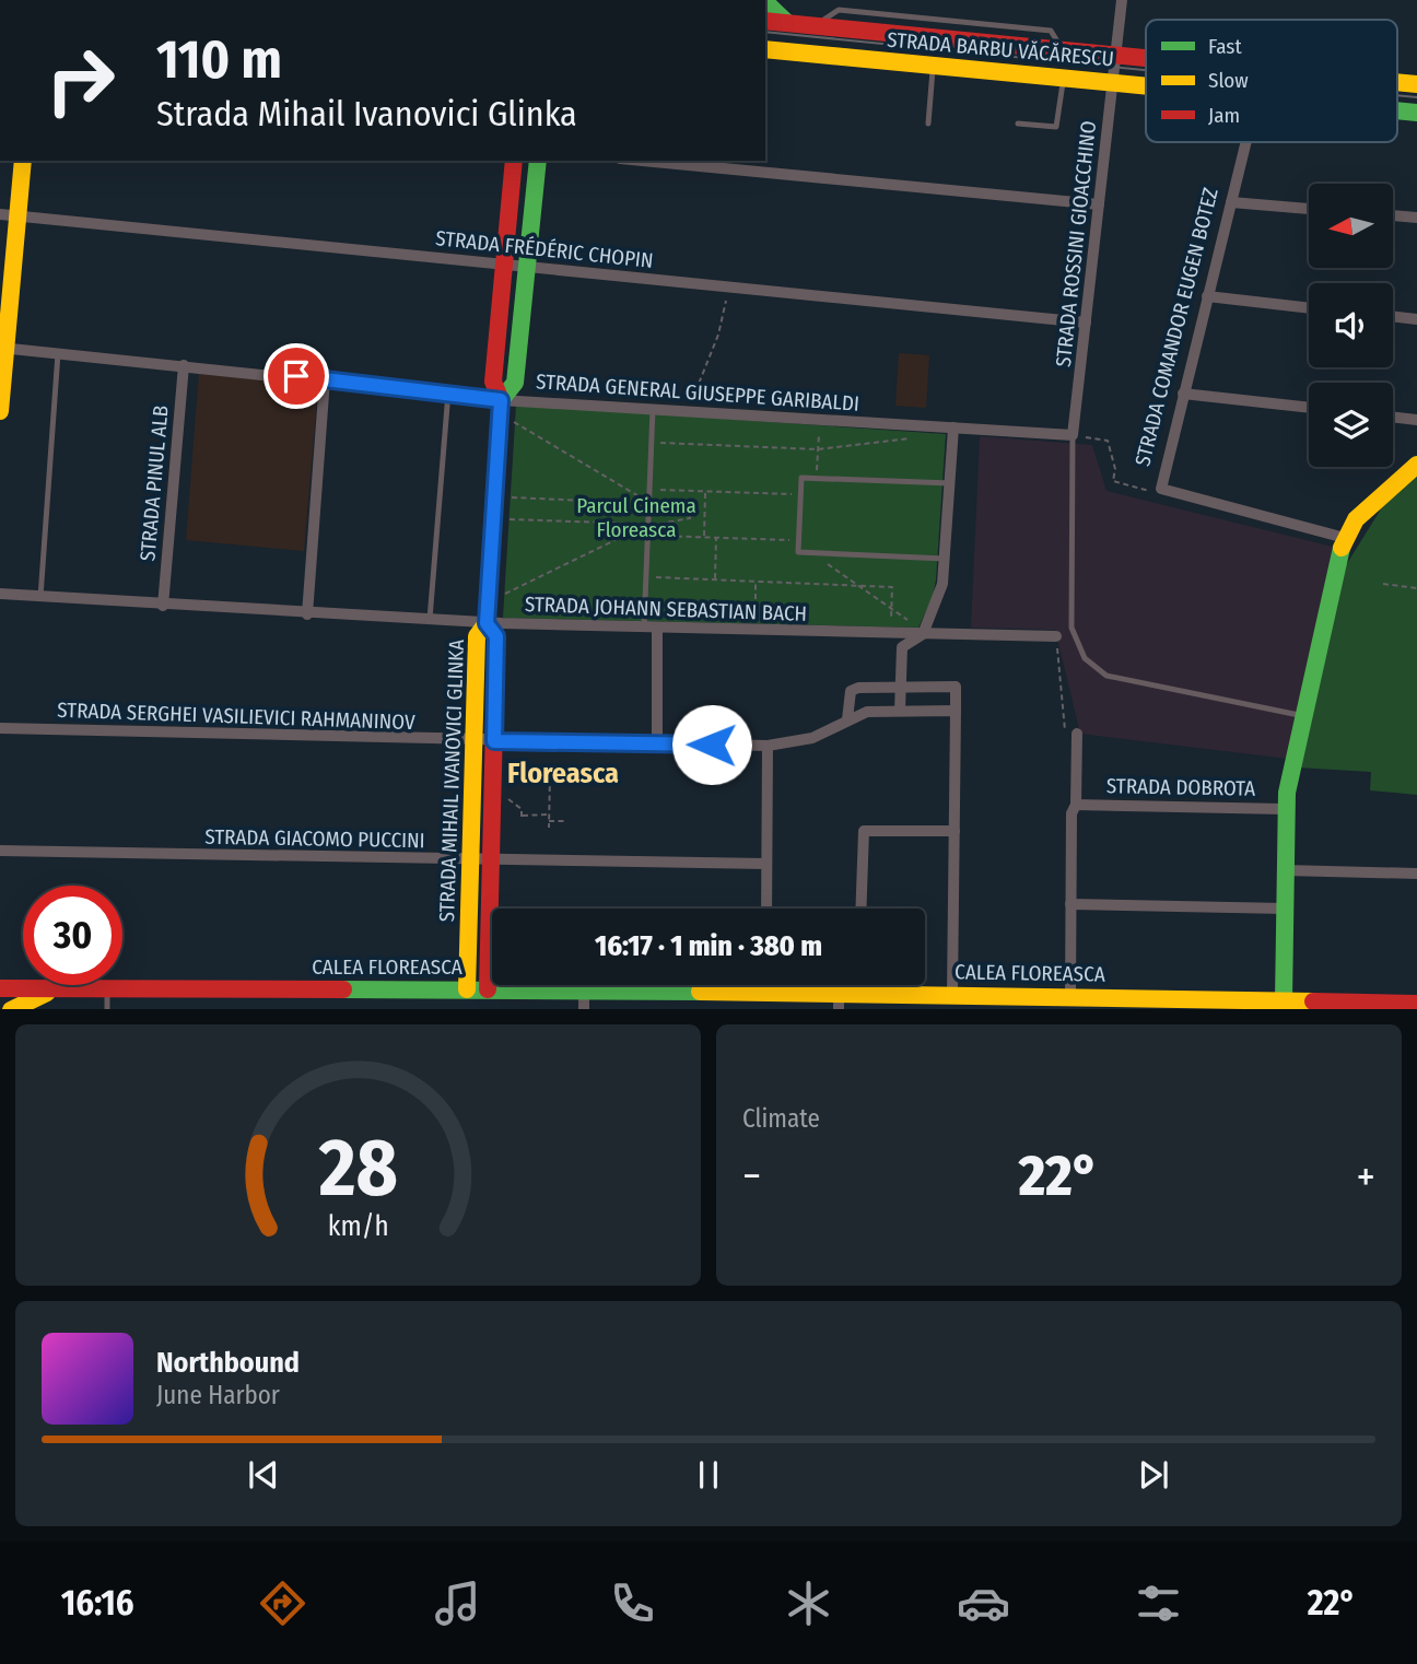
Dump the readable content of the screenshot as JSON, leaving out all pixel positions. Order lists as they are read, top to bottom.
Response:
{
  "streets": {
    "street": [
      "STRADA BARBU VĂCĂRESCU",
      "STRADA ROSSINI GIOACCHINO",
      "STRADA FRÉDÉRIC CHOPIN",
      "STRADA COMANDOR EUGEN BOTEZ",
      "STRADA GENERAL GIUSEPPE GARIBALDI",
      "STRADA PINUL ALB",
      "STRADA JOHANN SEBASTIAN BACH",
      "STRADA SERGHEI VASILIEVICI RAHMANINOV",
      "STRADA MIHAIL IVANOVICI GLINKA",
      "STRADA DOBROTA",
      "STRADA GIACOMO PUCCINI",
      "CALEA FLOREASCA"
    ]
  },
  "crossings": [
    ["STRADA BARBU VĂCĂRESCU", "STRADA ROSSINI GIOACCHINO"],
    ["STRADA ROSSINI GIOACCHINO", "STRADA FRÉDÉRIC CHOPIN"],
    ["STRADA ROSSINI GIOACCHINO", "STRADA GENERAL GIUSEPPE GARIBALDI"],
    ["STRADA FRÉDÉRIC CHOPIN", "STRADA MIHAIL IVANOVICI GLINKA"],
    ["STRADA GENERAL GIUSEPPE GARIBALDI", "STRADA PINUL ALB"],
    ["STRADA GENERAL GIUSEPPE GARIBALDI", "STRADA MIHAIL IVANOVICI GLINKA"],
    ["STRADA PINUL ALB", "STRADA JOHANN SEBASTIAN BACH"],
    ["STRADA JOHANN SEBASTIAN BACH", "STRADA MIHAIL IVANOVICI GLINKA"],
    ["STRADA SERGHEI VASILIEVICI RAHMANINOV", "STRADA MIHAIL IVANOVICI GLINKA"],
    ["STRADA MIHAIL IVANOVICI GLINKA", "STRADA GIACOMO PUCCINI"],
    ["STRADA MIHAIL IVANOVICI GLINKA", "CALEA FLOREASCA"]
  ],
  "districts": ["Floreasca"],
  "parks": ["Parcul Cinema Floreasca"],
  "legend": ["Fast", "Slow", "Jam"],
  "north": "left",
  "page": {
    "turn": ["110 m", "Strada Mihail Ivanovici Glinka"],
    "limit": "30",
    "trip": "16:17 · 1 min · 380 m",
    "tile": "Climate",
    "heat": ["−", "22°", "+"],
    "song": ["Northbound", "June Harbor"],
    "tabs": ["16:16", "22°"],
    "gauge": ["28", "km/h"]
  }
}
